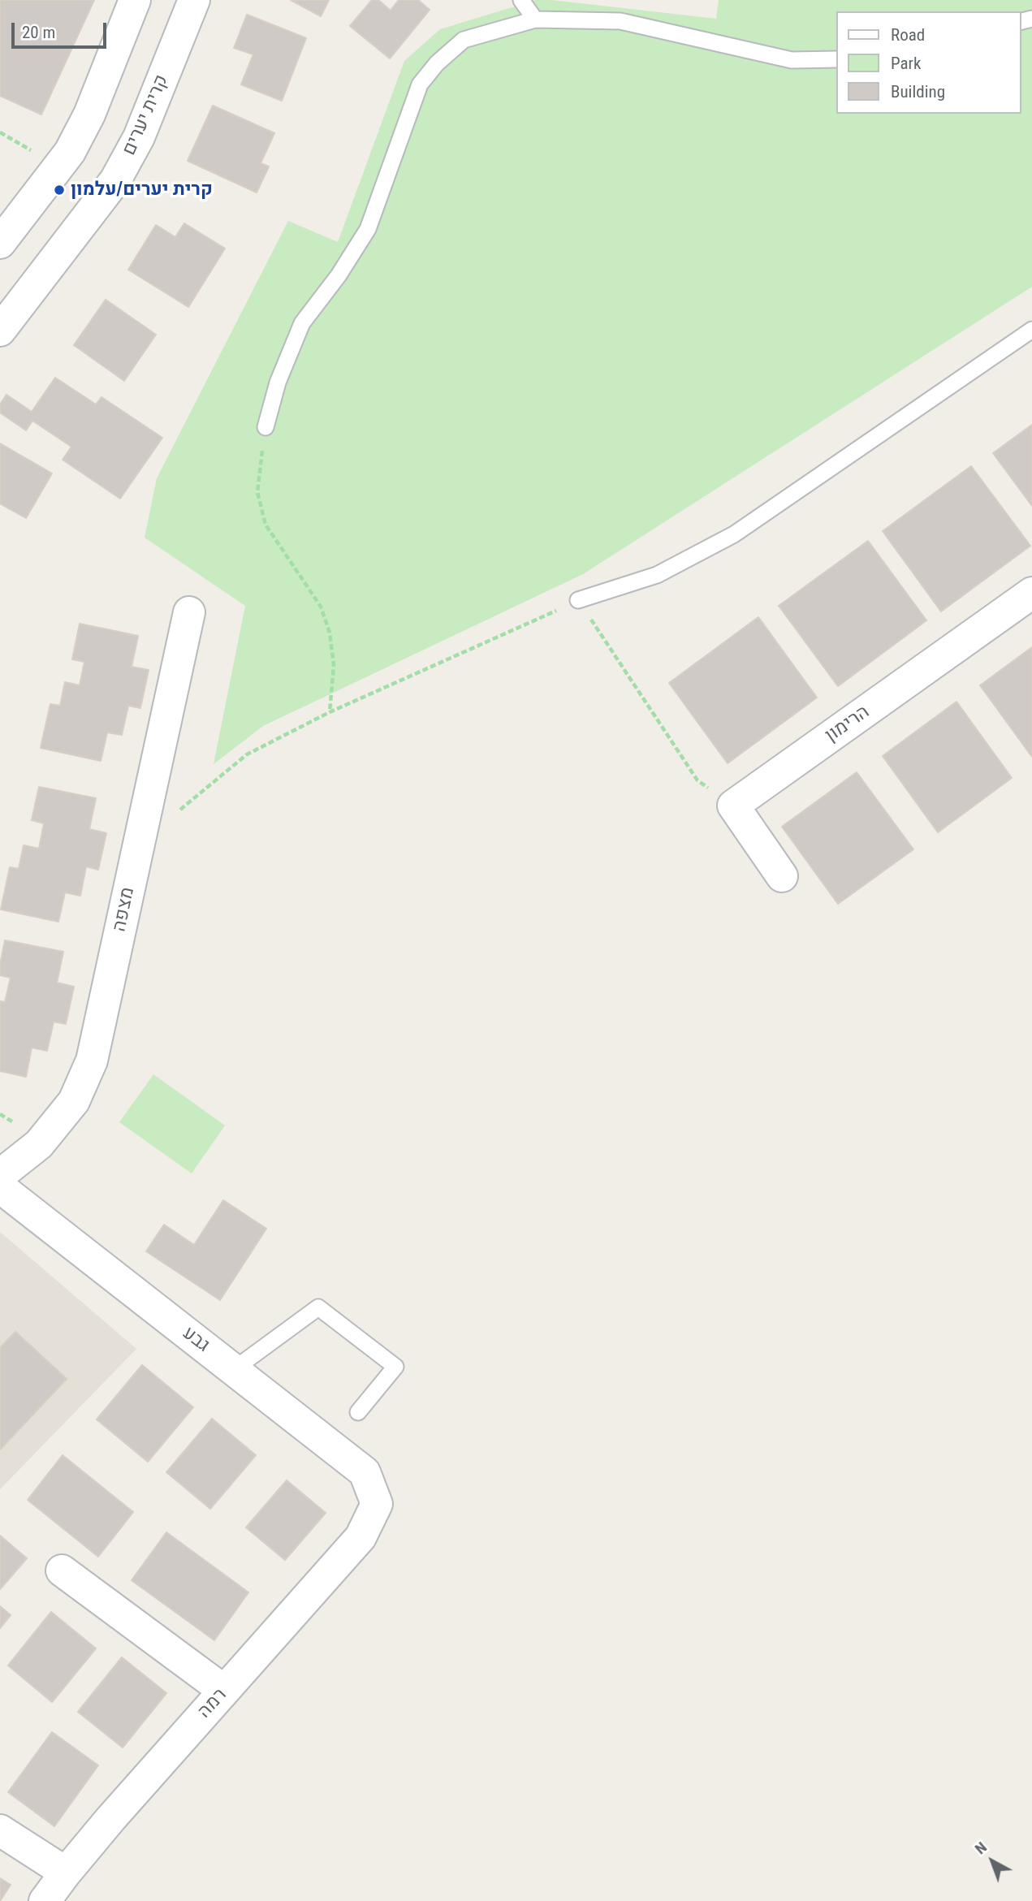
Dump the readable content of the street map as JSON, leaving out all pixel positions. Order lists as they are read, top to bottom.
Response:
{
  "streets": {
    "street": [
      "קרית יערים",
      "הרימון",
      "מצפה",
      "גבע",
      "רמה"
    ]
  },
  "crossings": [
    ["גבע", "רמה"]
  ],
  "places": ["קרית יערים/עלמון"],
  "legend": ["Road", "Park", "Building"],
  "scale_bar": "20 m",
  "north": "top left"
}
